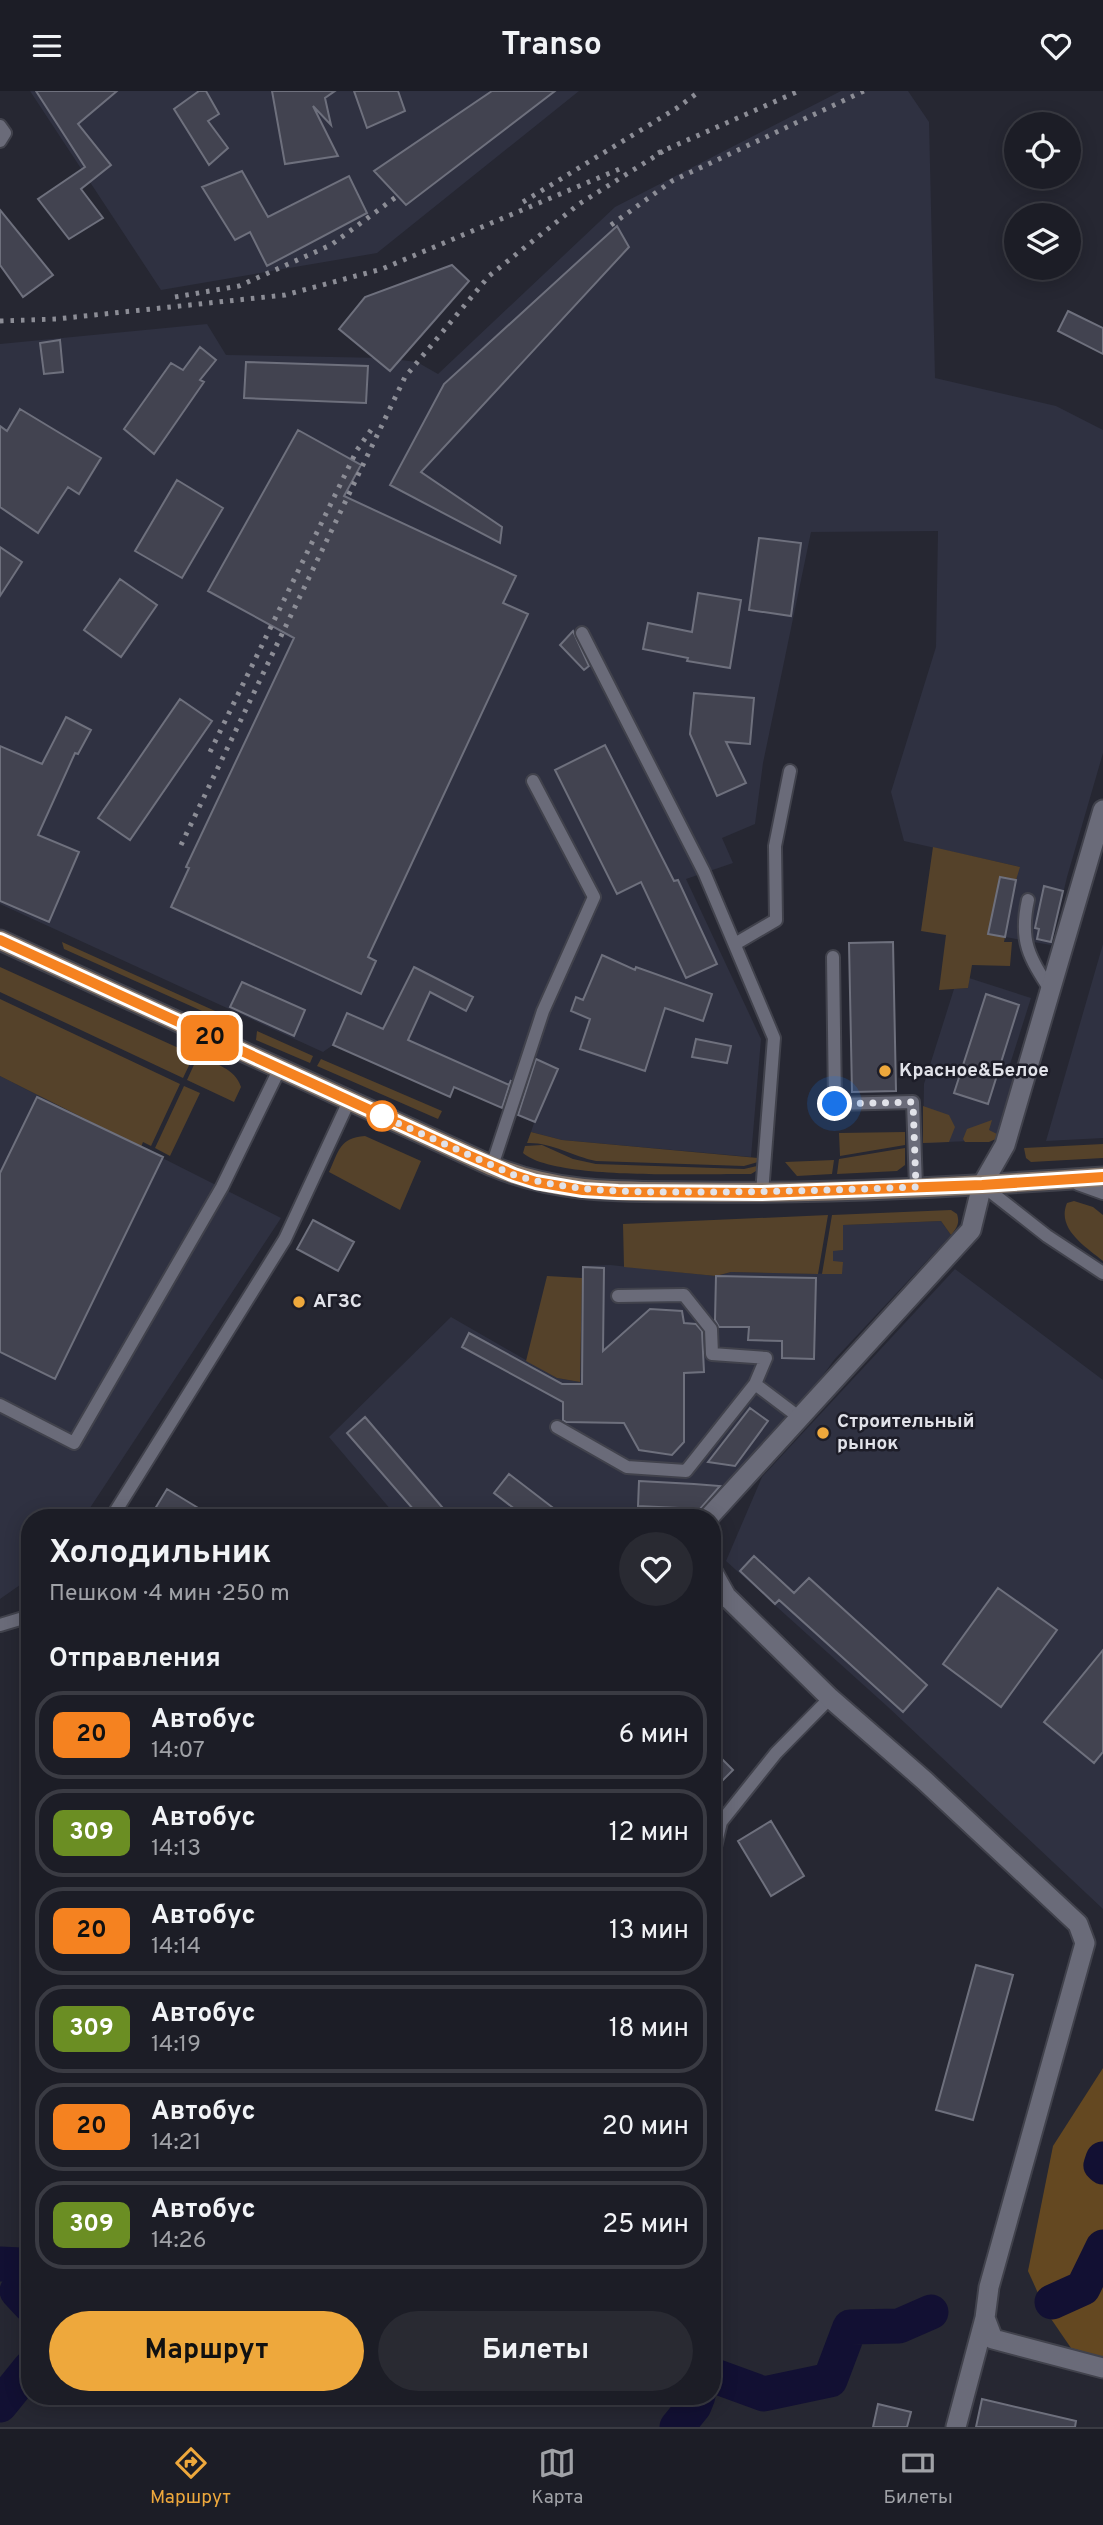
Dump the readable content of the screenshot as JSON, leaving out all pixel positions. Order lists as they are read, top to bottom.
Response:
{
  "places": ["Красное&Белое", "АГЗС", "Строительный рынок"],
  "lines": ["bus line 20"],
  "page": {
    "header": "Transo",
    "on_map": "20",
    "heading": [
      ["Холодильник", "Пешком · 4 мин · 250 m"],
      "Отправления"
    ],
    "list": [
      {
        "mark": "20",
        "name": "Автобус",
        "note": "14:07",
        "value": "6 мин"
      },
      {
        "mark": "309",
        "name": "Автобус",
        "note": "14:13",
        "value": "12 мин"
      },
      {
        "mark": "20",
        "name": "Автобус",
        "note": "14:14",
        "value": "13 мин"
      },
      {
        "mark": "309",
        "name": "Автобус",
        "note": "14:19",
        "value": "18 мин"
      },
      {
        "mark": "20",
        "name": "Автобус",
        "note": "14:21",
        "value": "20 мин"
      },
      {
        "mark": "309",
        "name": "Автобус",
        "note": "14:26",
        "value": "25 мин"
      }
    ],
    "buttons": ["Маршрут", "Билеты"],
    "tabs": ["Маршрут", "Карта", "Билеты"]
  }
}
